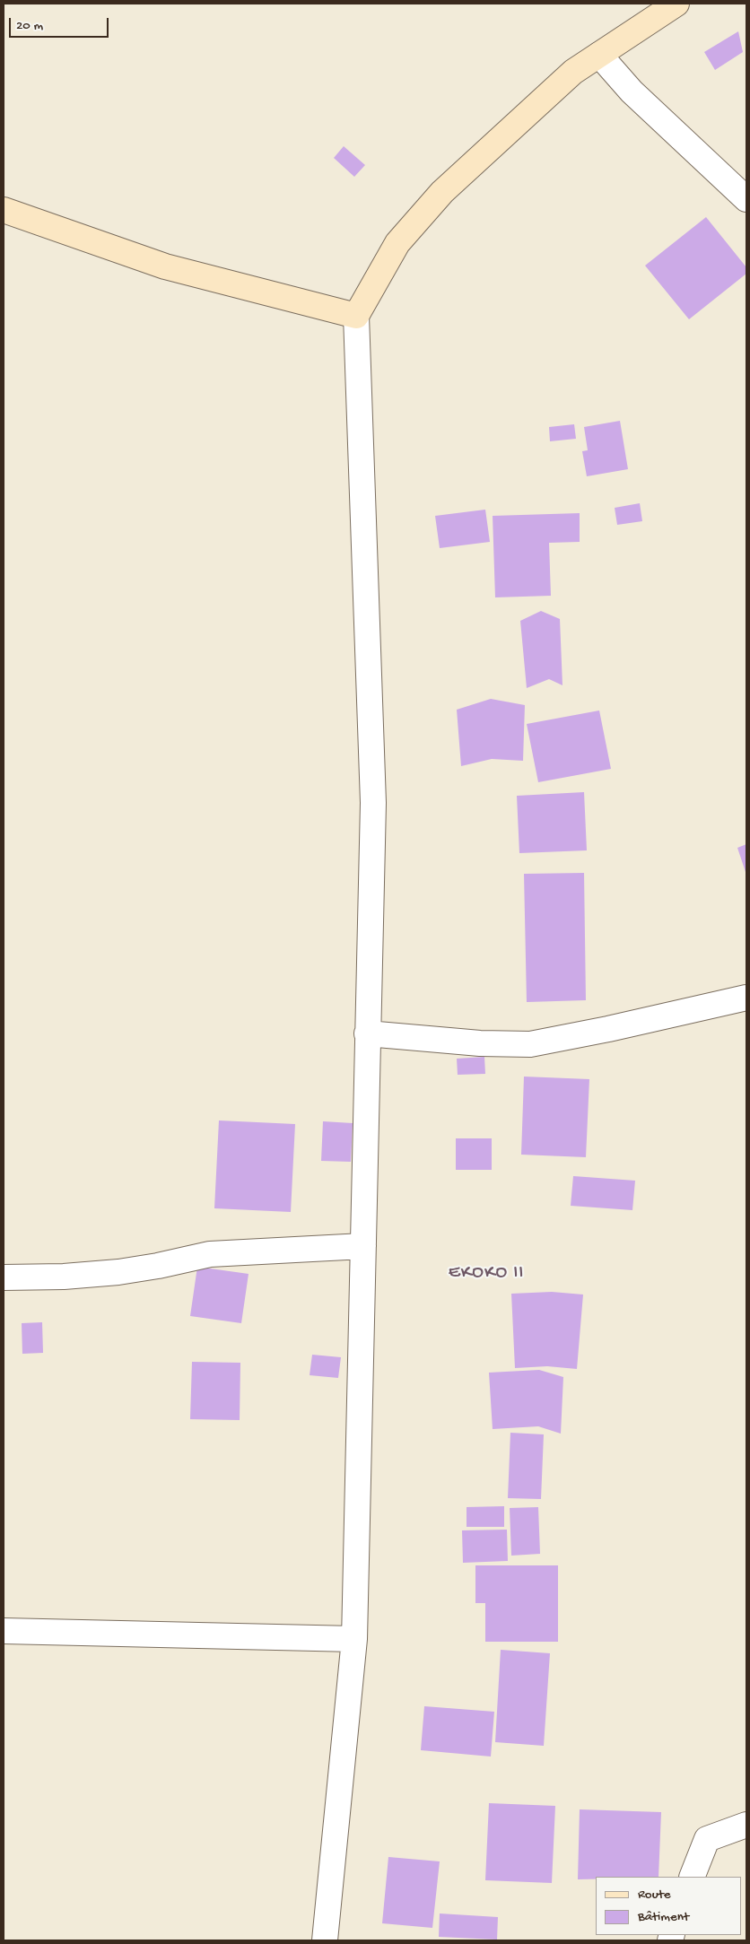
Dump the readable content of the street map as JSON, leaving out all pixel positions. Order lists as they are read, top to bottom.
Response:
{
  "districts": ["EKOKO II"],
  "legend": ["Route", "Bâtiment"],
  "scale_bar": "20 m"
}
